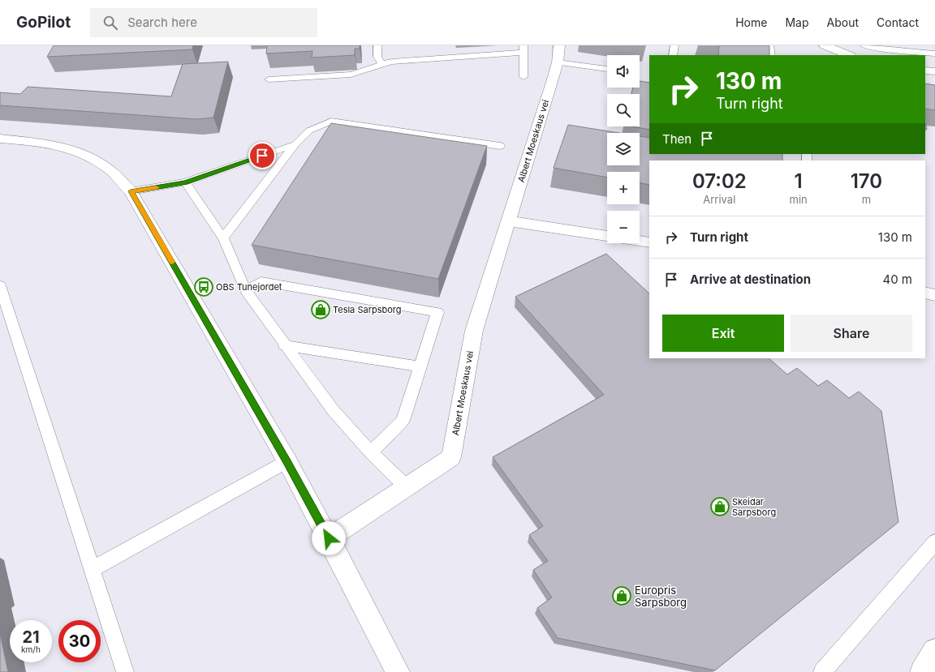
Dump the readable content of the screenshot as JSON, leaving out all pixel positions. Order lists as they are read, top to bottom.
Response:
{
  "streets": {
    "street": ["Albert Moeskaus vei"]
  },
  "places": {
    "bus stop": ["OBS Tunejordet"],
    "shop": ["Tesla Sarpsborg", "Skeidar Sarpsborg", "Europris Sarpsborg"]
  },
  "page": {
    "header": "GoPilot",
    "search": "Search here",
    "nav": [
      "Home",
      "Map",
      "About",
      "Contact"
    ],
    "map_buttons": ["+", "−"],
    "turn": ["130 m", "Turn right"],
    "then": "Then",
    "eta": [
      "07:02",
      "Arrival",
      "1",
      "min",
      "170",
      "m"
    ],
    "list": [
      {
        "name": "Turn right",
        "value": "130 m"
      },
      {
        "name": "Arrive at destination",
        "value": "40 m"
      }
    ],
    "buttons": ["Exit", "Share"],
    "speed": "21 km/h",
    "limit": "30"
  }
}
